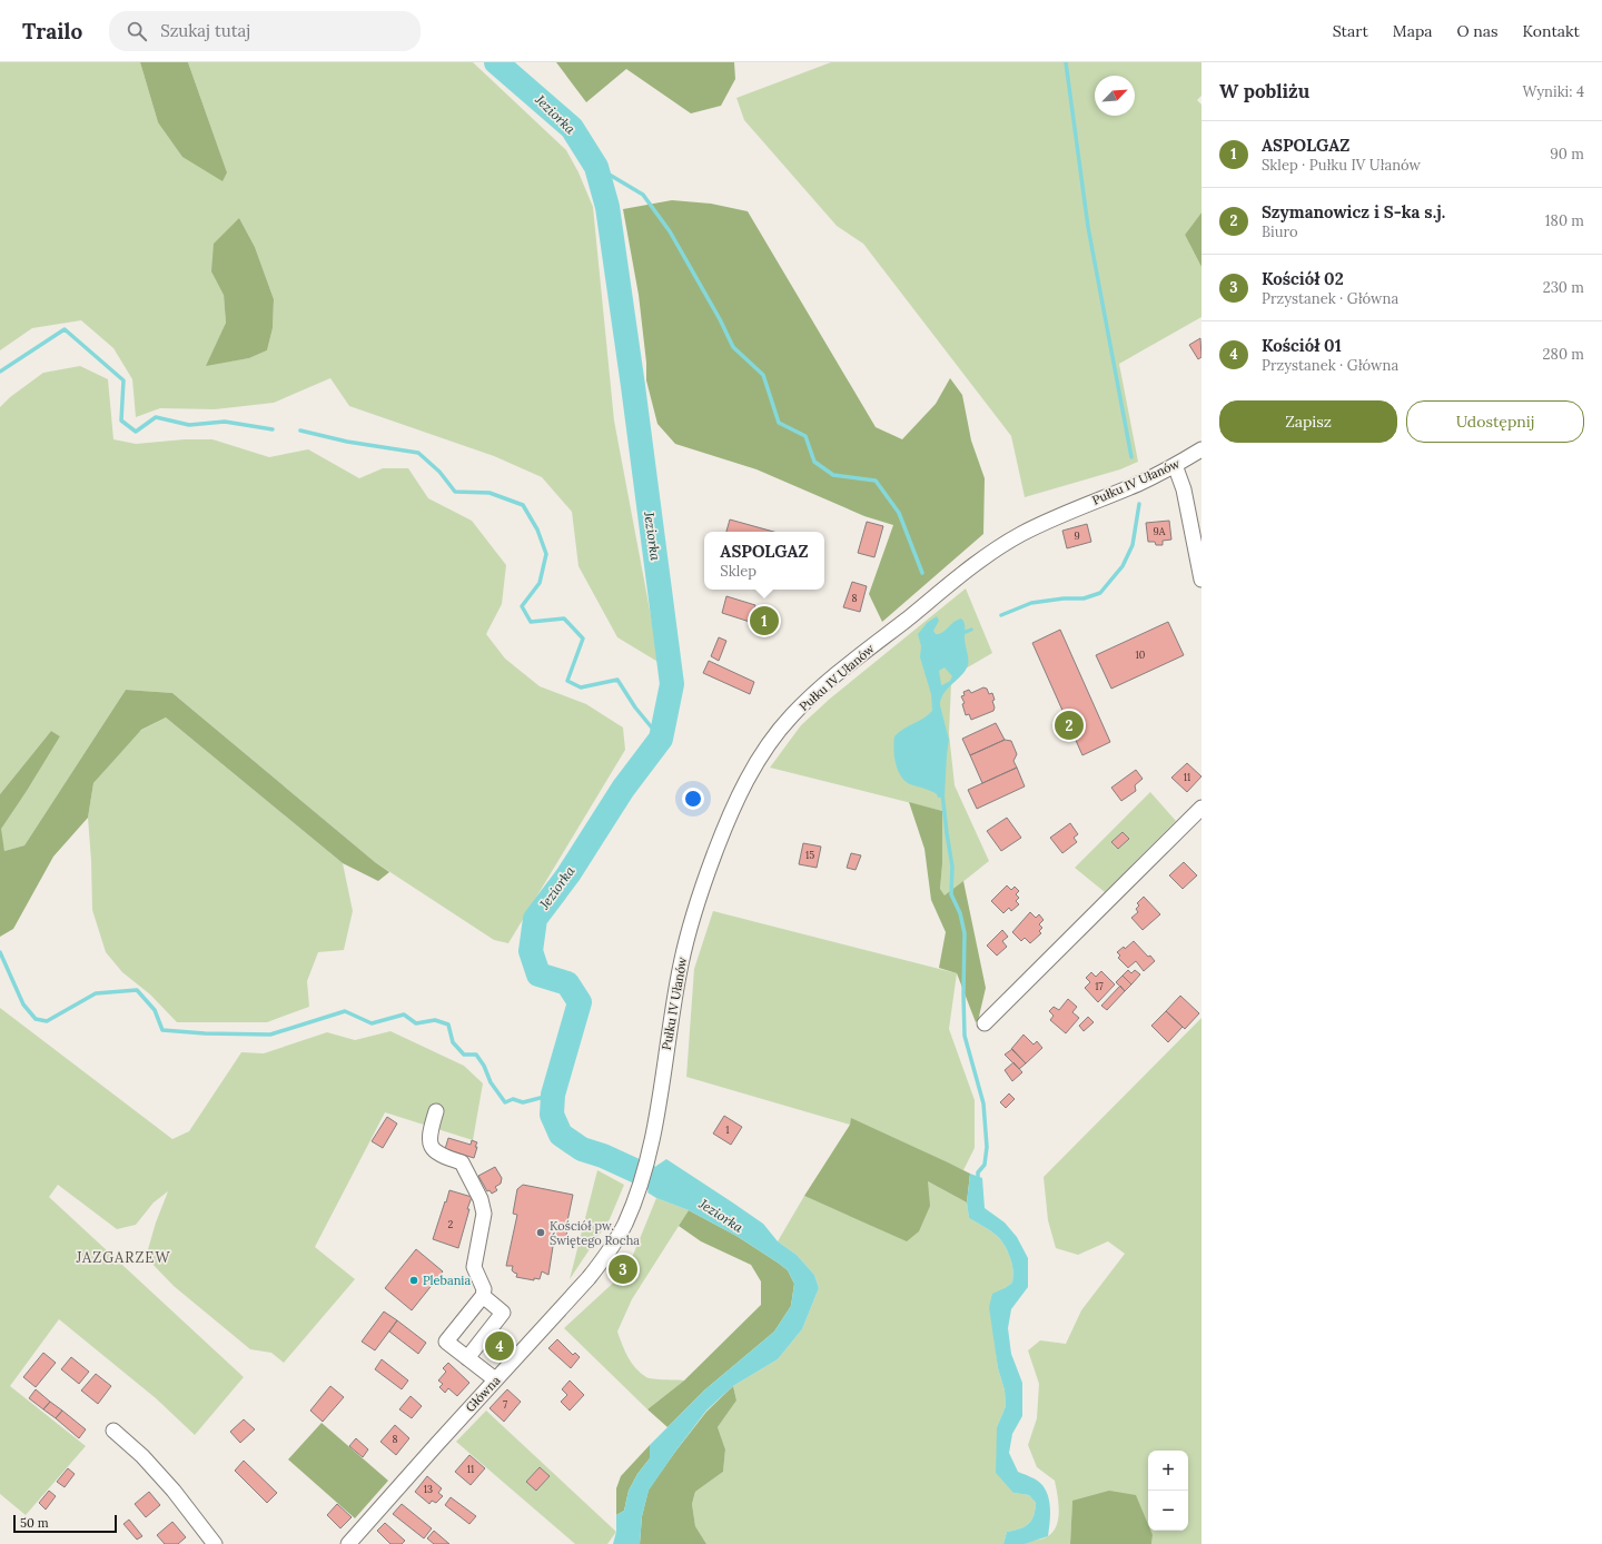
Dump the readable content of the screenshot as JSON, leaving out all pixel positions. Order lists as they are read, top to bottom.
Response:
{
  "streets": {
    "street": ["Pułku IV Ułanów", "Główna"]
  },
  "crossings": [
    ["Pułku IV Ułanów", "Główna"]
  ],
  "districts": ["JAZGARZEW"],
  "water": ["Jeziorka"],
  "places": ["Kościół pw. Świętego Rocha", "Plebania"],
  "house_numbers": [
    "9A",
    "9",
    "8",
    "10",
    "11",
    "15",
    "17",
    "1",
    "2",
    "7",
    "8",
    "11",
    "13"
  ],
  "scale_bar": "50 m",
  "north": "top right",
  "page": {
    "header": "Trailo",
    "search": "Szukaj tutaj",
    "nav": [
      "Start",
      "Mapa",
      "O nas",
      "Kontakt"
    ],
    "heading": ["W pobliżu", "Wyniki: 4"],
    "list": [
      {
        "mark": "1",
        "name": "ASPOLGAZ",
        "note": "Sklep · Pułku IV Ułanów",
        "value": "90 m"
      },
      {
        "mark": "2",
        "name": "Szymanowicz i S-ka s.j.",
        "note": "Biuro",
        "value": "180 m"
      },
      {
        "mark": "3",
        "name": "Kościół 02",
        "note": "Przystanek · Główna",
        "value": "230 m"
      },
      {
        "mark": "4",
        "name": "Kościół 01",
        "note": "Przystanek · Główna",
        "value": "280 m"
      }
    ],
    "buttons": ["Zapisz", "Udostępnij"],
    "popup": ["ASPOLGAZ", "Sklep"],
    "pins": [
      "1",
      "2",
      "3",
      "4"
    ],
    "map_buttons": ["+", "−"],
    "scale": "50 m"
  }
}
